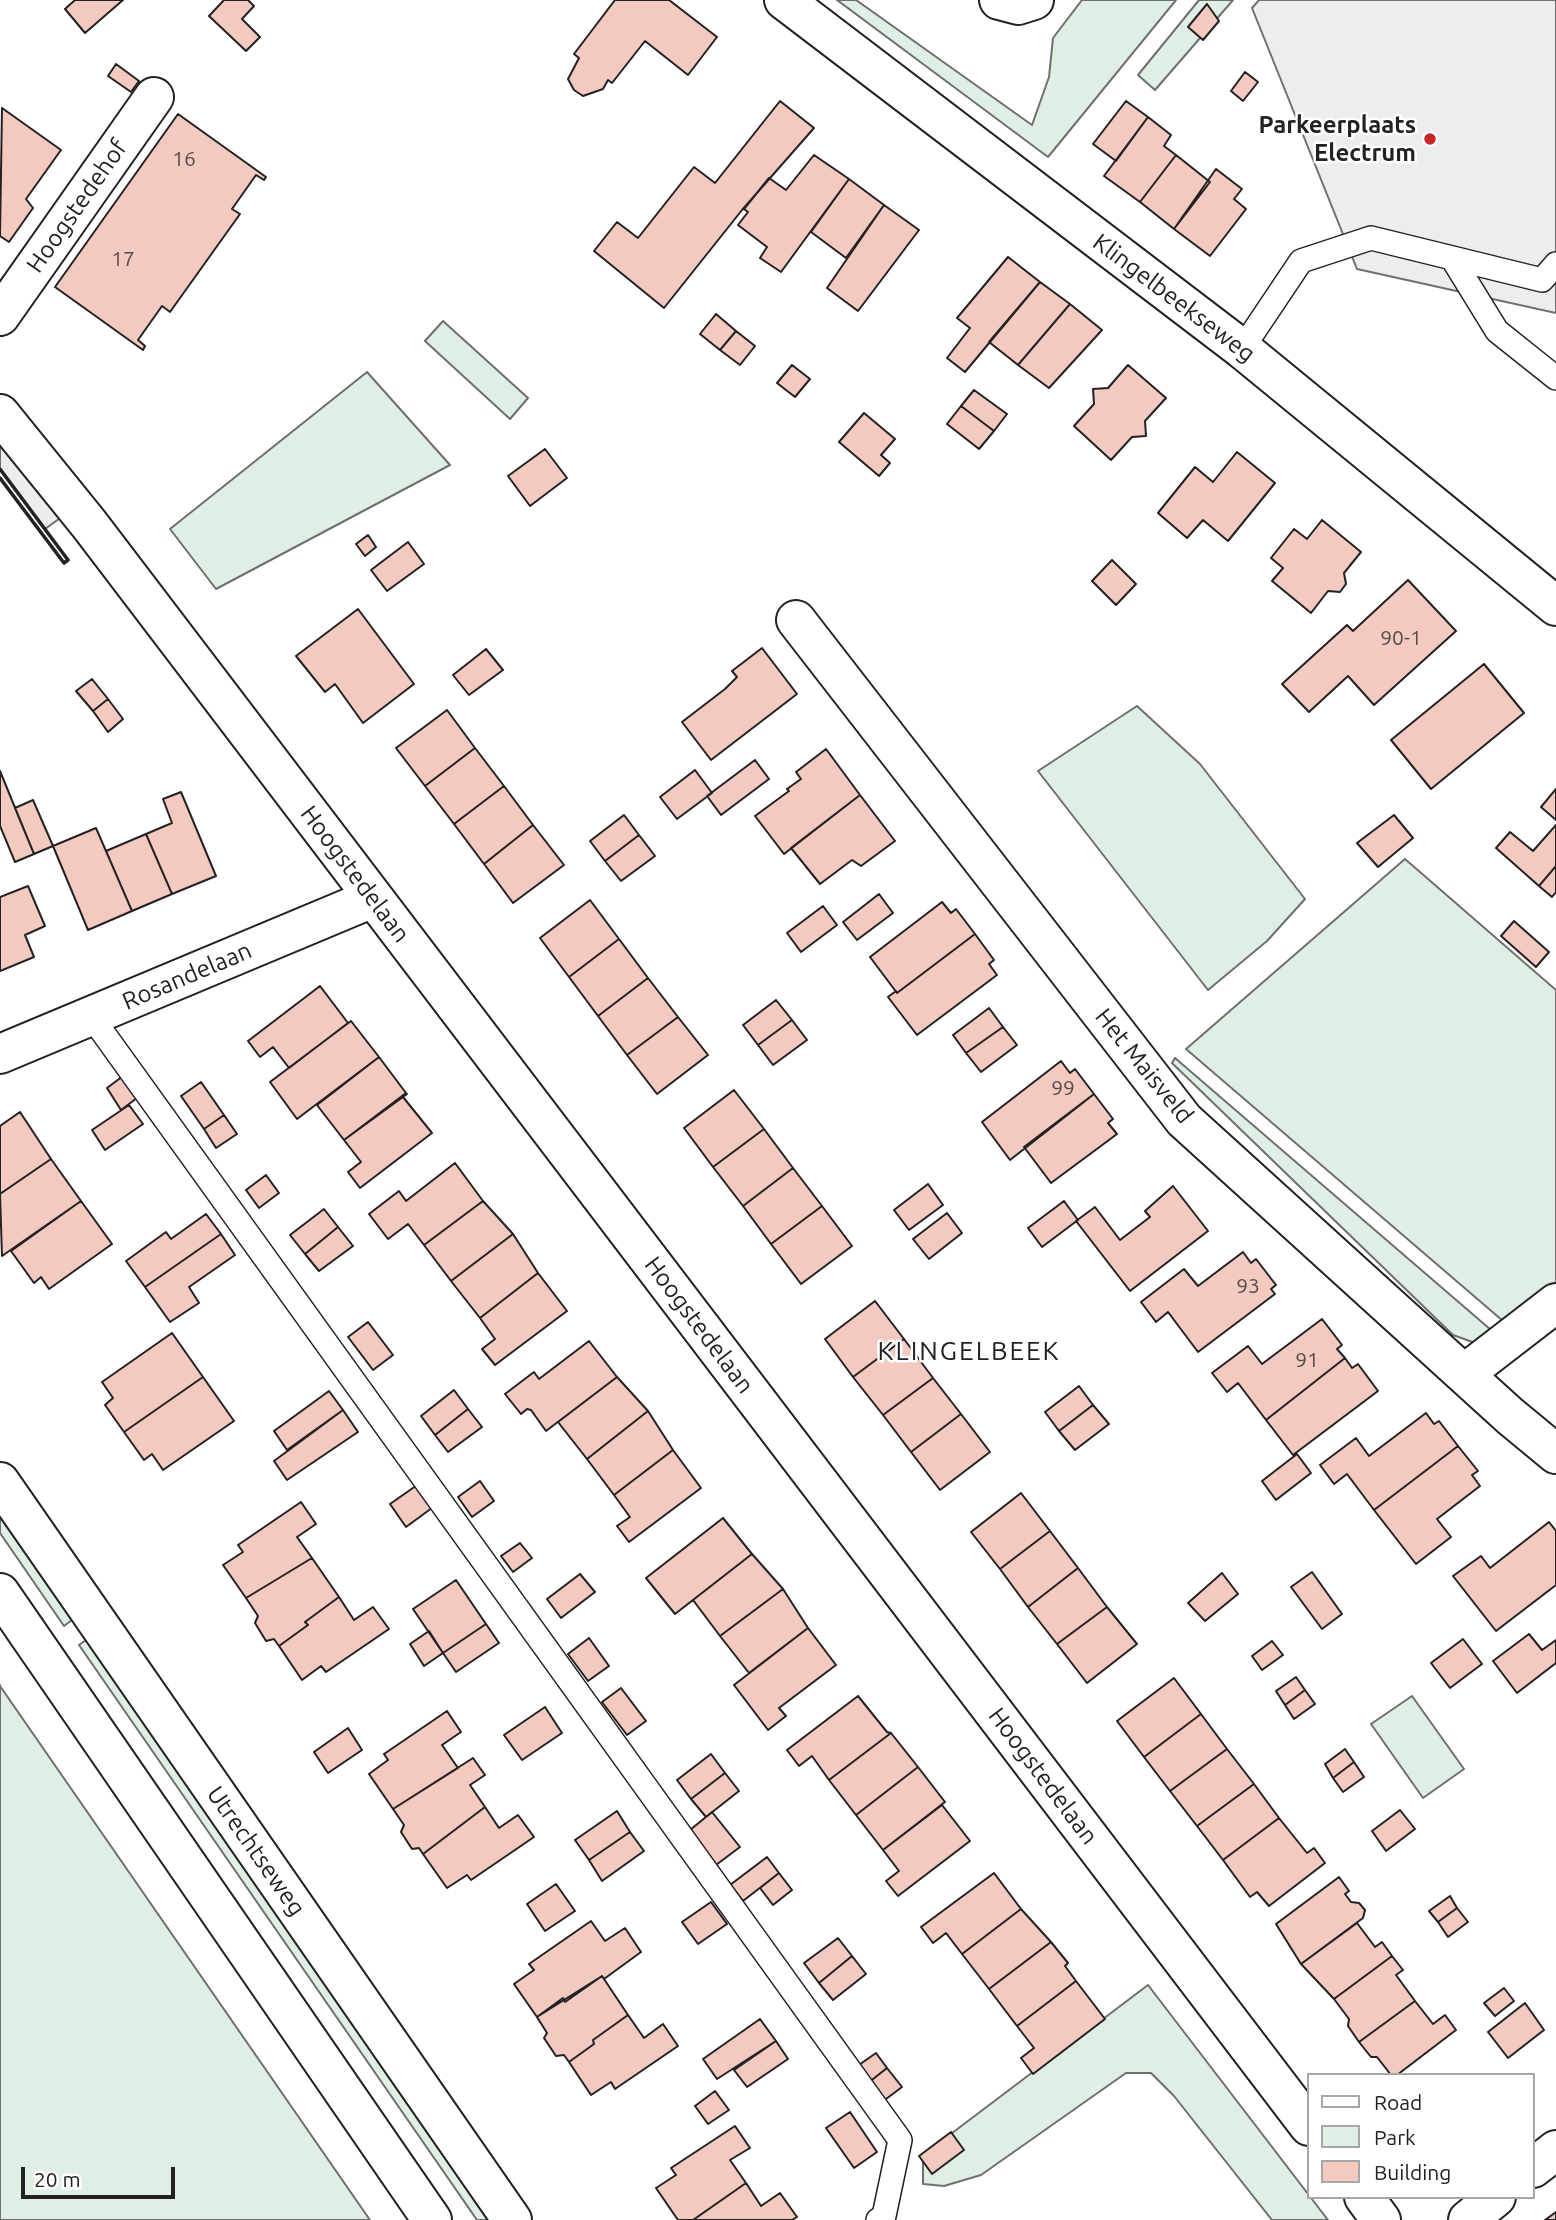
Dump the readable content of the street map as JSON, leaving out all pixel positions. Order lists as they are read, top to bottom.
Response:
{
  "streets": {
    "street": [
      "Hoogstedehof",
      "Klingelbeekseweg",
      "Hoogstedelaan",
      "Rosandelaan",
      "Het Maisveld",
      "Utrechtseweg"
    ]
  },
  "crossings": [
    ["Hoogstedelaan", "Rosandelaan"]
  ],
  "districts": ["KLINGELBEEK"],
  "places": ["Parkeerplaats Electrum"],
  "house_numbers": [
    "16",
    "17",
    "90-1",
    "99",
    "93",
    "91"
  ],
  "legend": ["Road", "Park", "Building"],
  "scale_bar": "20 m"
}
